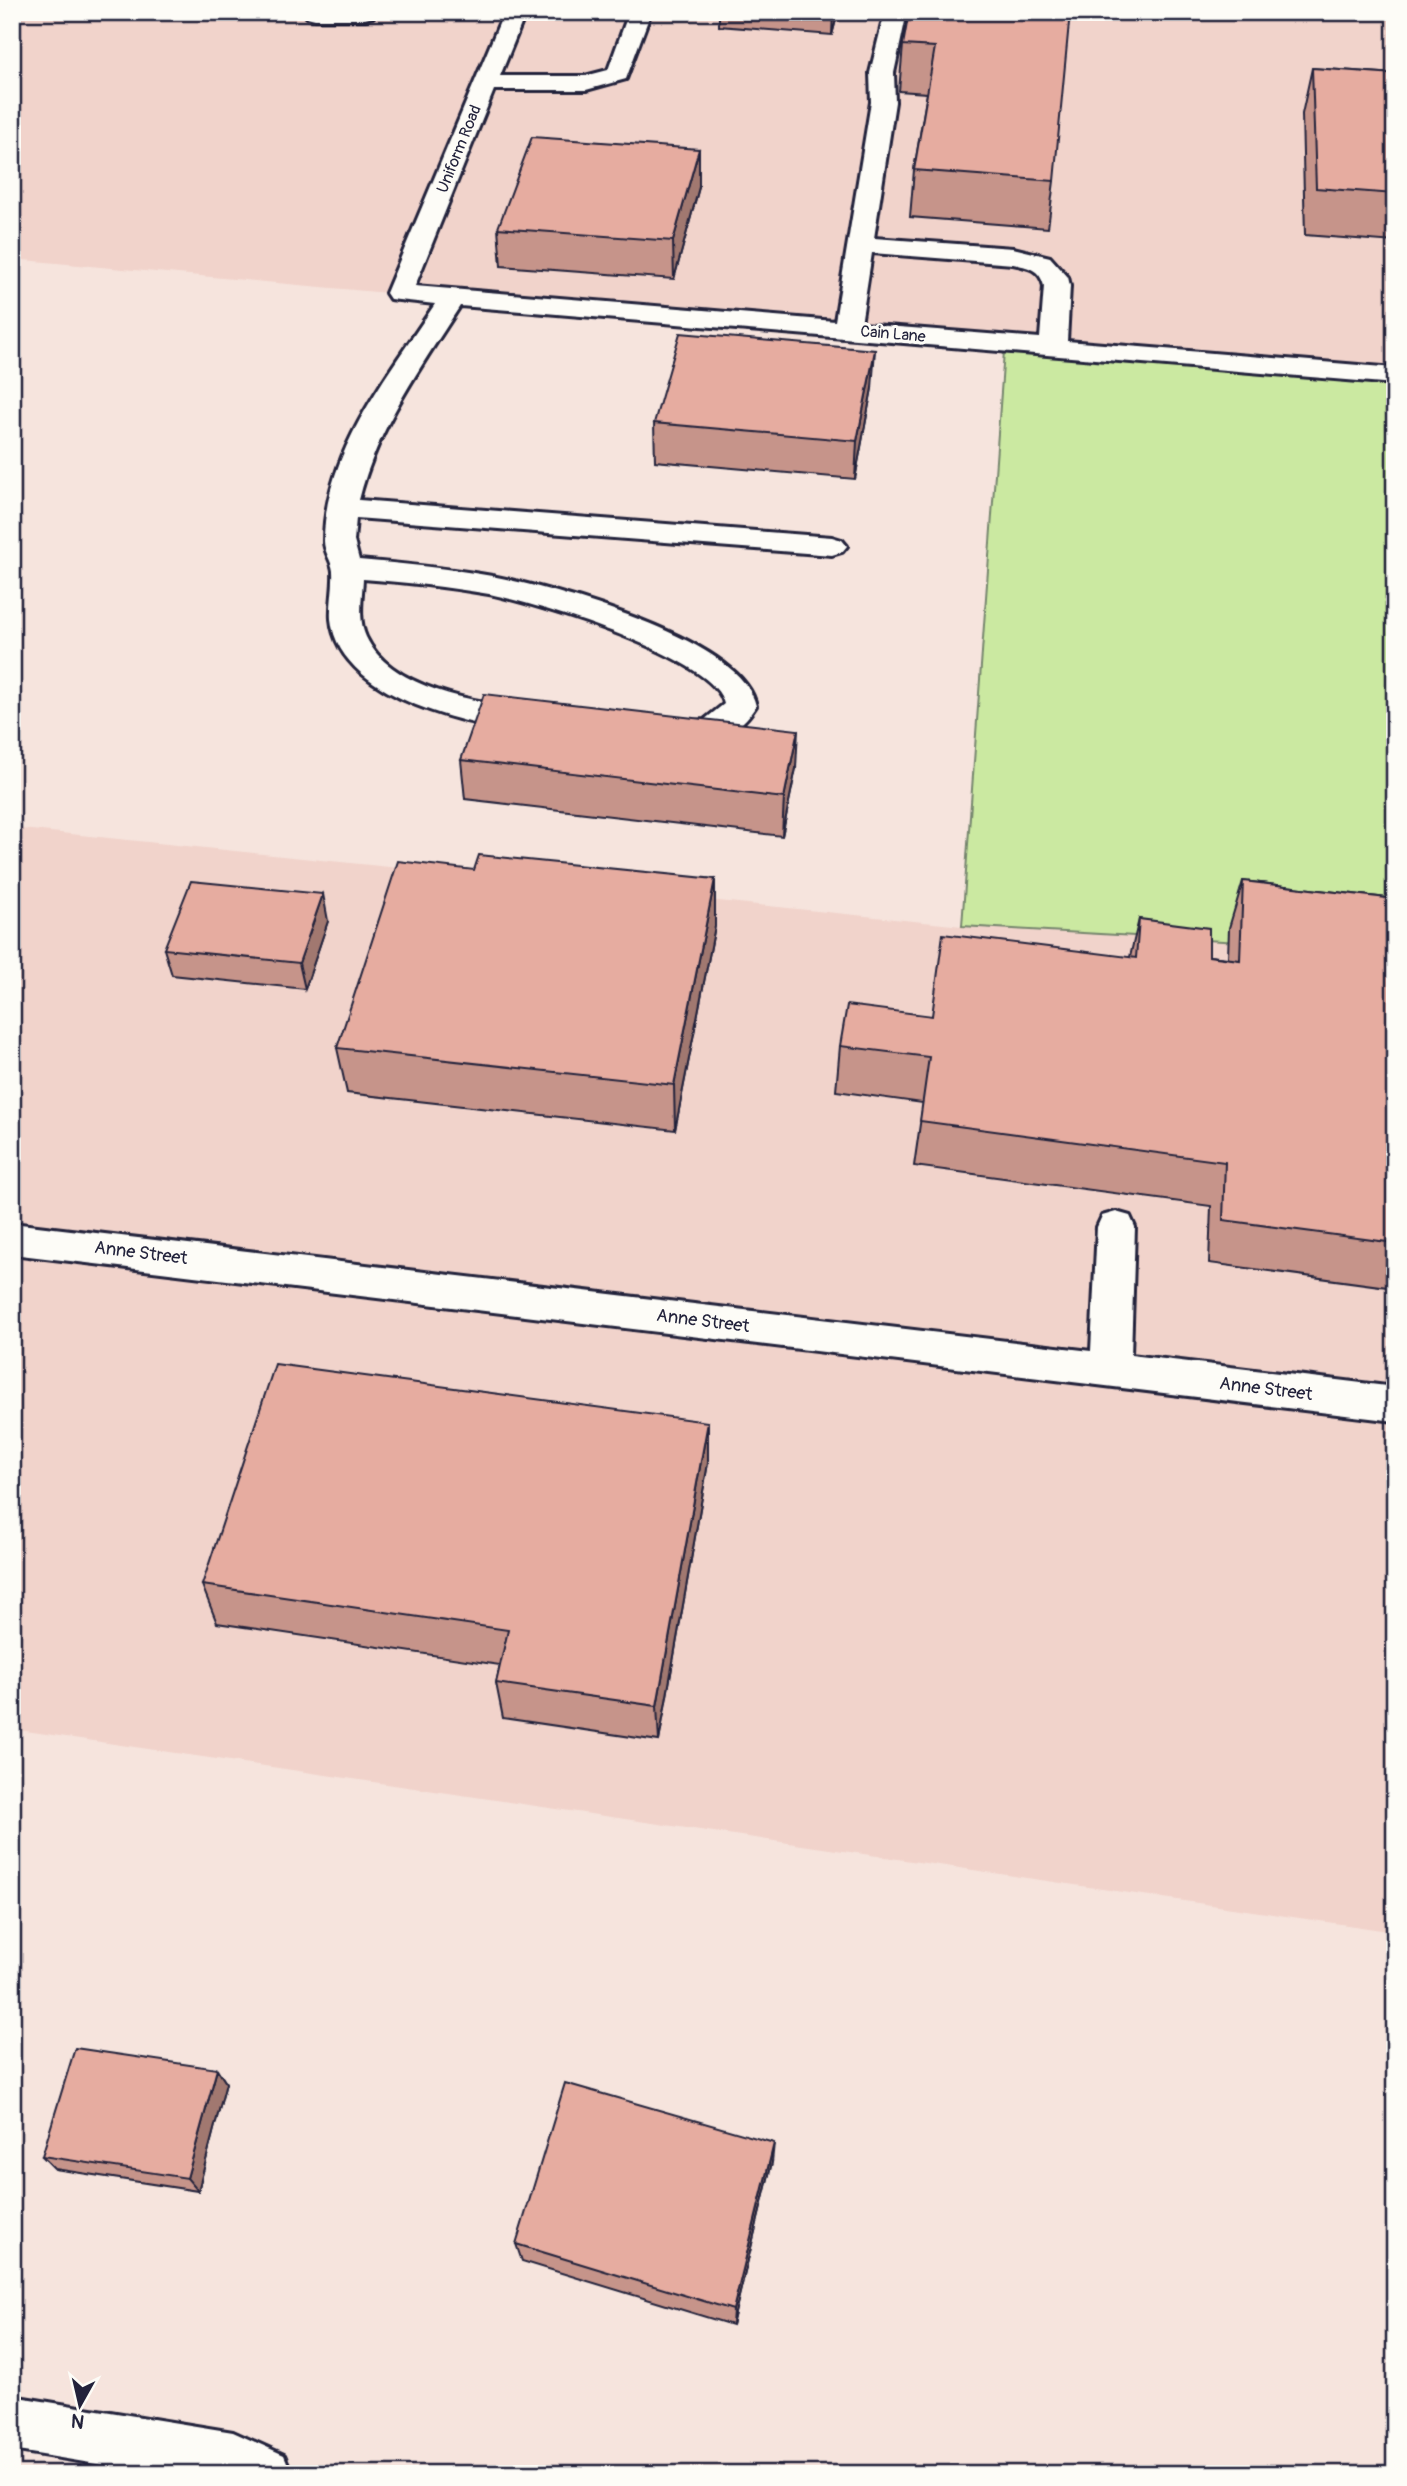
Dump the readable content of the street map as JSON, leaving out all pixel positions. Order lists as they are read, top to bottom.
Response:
{
  "streets": {
    "street": ["Uniform Road", "Cain Lane", "Anne Street"]
  },
  "crossings": [
    ["Uniform Road", "Cain Lane"]
  ],
  "north": "bottom"
}
